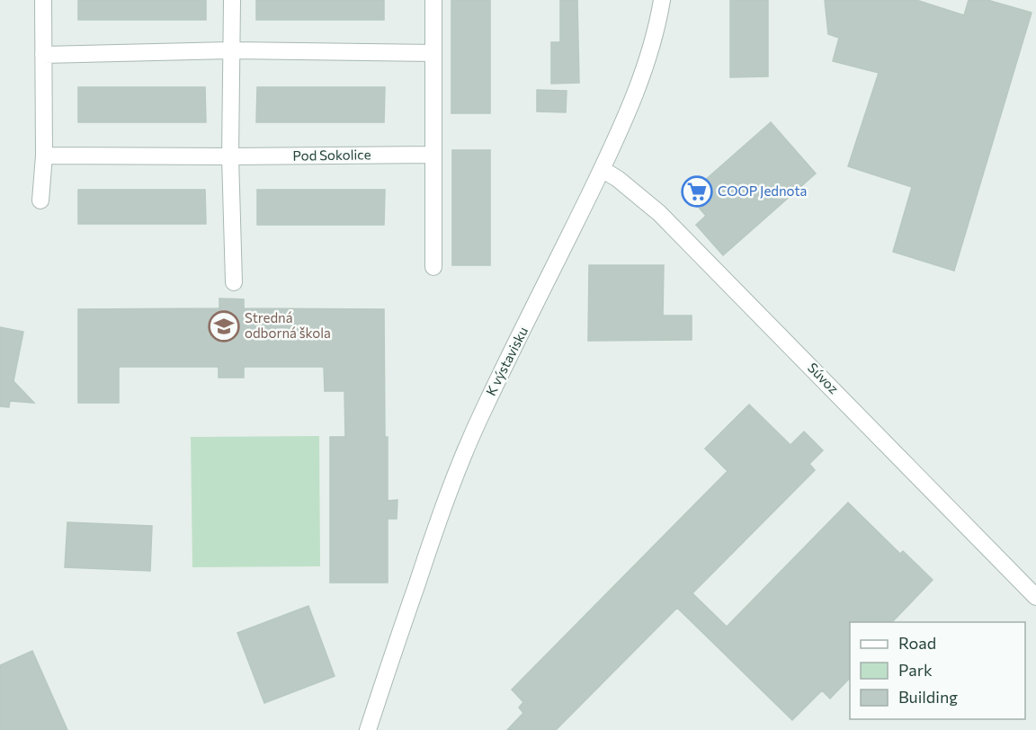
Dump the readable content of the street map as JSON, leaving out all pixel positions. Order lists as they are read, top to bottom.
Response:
{
  "streets": {
    "street": ["Pod Sokolice", "K výstavisku", "Súvoz"]
  },
  "crossings": [
    ["K výstavisku", "Súvoz"]
  ],
  "places": {
    "supermarket": ["COOP Jednota"],
    "school or university": ["Stredná odborná škola"]
  },
  "legend": ["Road", "Park", "Building"]
}
